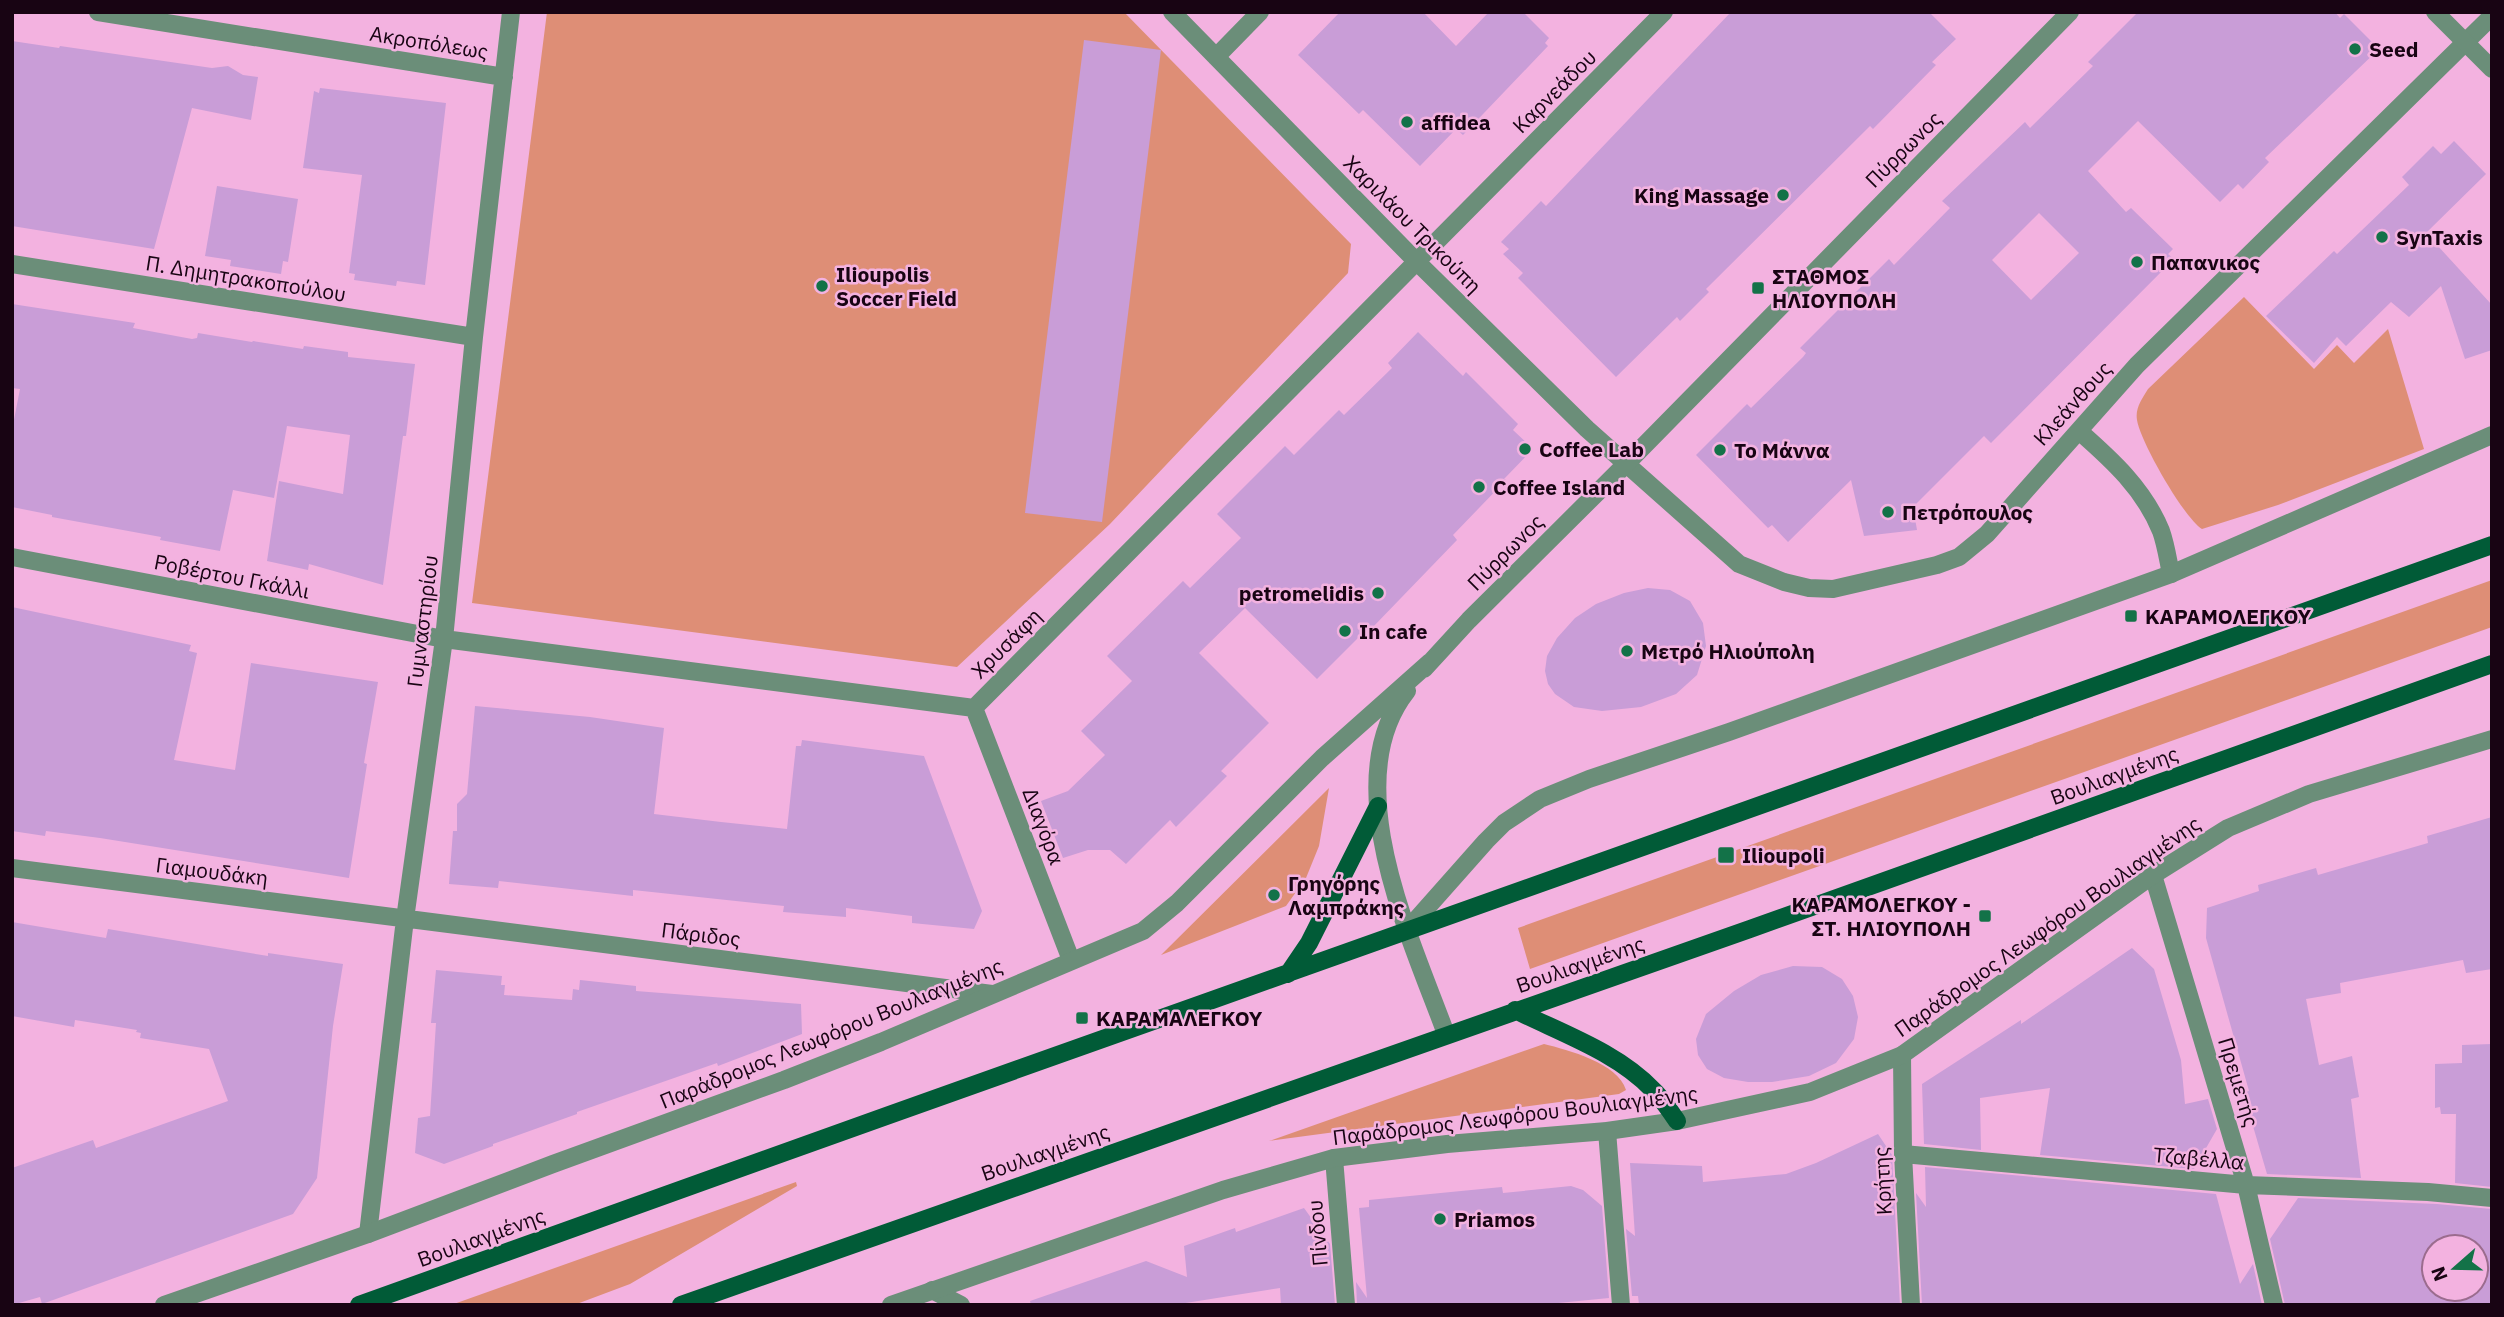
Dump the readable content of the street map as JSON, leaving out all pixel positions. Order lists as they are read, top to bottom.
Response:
{
  "streets": {
    "main road": ["Βουλιαγμένης"],
    "street": [
      "Ακροπόλεως",
      "Καρνεάδου",
      "Πύρρωνος",
      "Χαριλάου Τρικούπη",
      "Π. Δημητρακοπούλου",
      "Κλεάνθους",
      "Ροβέρτου Γκάλλι",
      "Γυμναστηρίου",
      "Χρυσάφη",
      "Διαγόρα",
      "Γιαμουδάκη",
      "Παράδρομος Λεωφόρου Βουλιαγμένης",
      "Πάριδος",
      "Πρεμετής",
      "Τζαβέλλα",
      "Κρήτης",
      "Πίνδου"
    ]
  },
  "crossings": [
    ["Ακροπόλεως", "Γυμναστηρίου"],
    ["Καρνεάδου", "Χαριλάου Τρικούπη"],
    ["Καρνεάδου", "Χρυσάφη"],
    ["Πύρρωνος", "Χαριλάου Τρικούπη"],
    ["Πύρρωνος", "Κλεάνθους"],
    ["Πύρρωνος", "Βουλιαγμένης"],
    ["Πύρρωνος", "Παράδρομος Λεωφόρου Βουλιαγμένης"],
    ["Χαριλάου Τρικούπη", "Κλεάνθους"],
    ["Χαριλάου Τρικούπη", "Χρυσάφη"],
    ["Π. Δημητρακοπούλου", "Γυμναστηρίου"],
    ["Ροβέρτου Γκάλλι", "Γυμναστηρίου"],
    ["Ροβέρτου Γκάλλι", "Χρυσάφη"],
    ["Γυμναστηρίου", "Χρυσάφη"],
    ["Γυμναστηρίου", "Γιαμουδάκη"],
    ["Γυμναστηρίου", "Παράδρομος Λεωφόρου Βουλιαγμένης"],
    ["Γυμναστηρίου", "Πάριδος"],
    ["Χρυσάφη", "Διαγόρα"],
    ["Διαγόρα", "Παράδρομος Λεωφόρου Βουλιαγμένης"],
    ["Γιαμουδάκη", "Πάριδος"],
    ["Παράδρομος Λεωφόρου Βουλιαγμένης", "Πάριδος"],
    ["Παράδρομος Λεωφόρου Βουλιαγμένης", "Πρεμετής"],
    ["Παράδρομος Λεωφόρου Βουλιαγμένης", "Κρήτης"],
    ["Παράδρομος Λεωφόρου Βουλιαγμένης", "Πίνδου"],
    ["Πρεμετής", "Τζαβέλλα"],
    ["Τζαβέλλα", "Κρήτης"]
  ],
  "places": {
    "other": [
      "Seed",
      "affidea",
      "King Massage",
      "SynTaxis",
      "Παπανικος",
      "Ilioupolis Soccer Field",
      "Coffee Lab",
      "Το Μάννα",
      "Coffee Island",
      "Πετρόπουλος",
      "petromelidis",
      "In cafe",
      "Μετρό Ηλιούπολη",
      "Γρηγόρης Λαμπράκης",
      "Priamos"
    ],
    "transit": [
      "ΣΤΑΘΜΟΣ ΗΛΙΟΥΠΟΛΗ",
      "ΚΑΡΑΜΟΛΕΓΚΟΥ",
      "Ilioupoli",
      "ΚΑΡΑΜΟΛΕΓΚΟΥ - ΣΤ. ΗΛΙΟΥΠΟΛΗ",
      "ΚΑΡΑΜΑΛΕΓΚΟΥ"
    ]
  },
  "north": "left"
}
